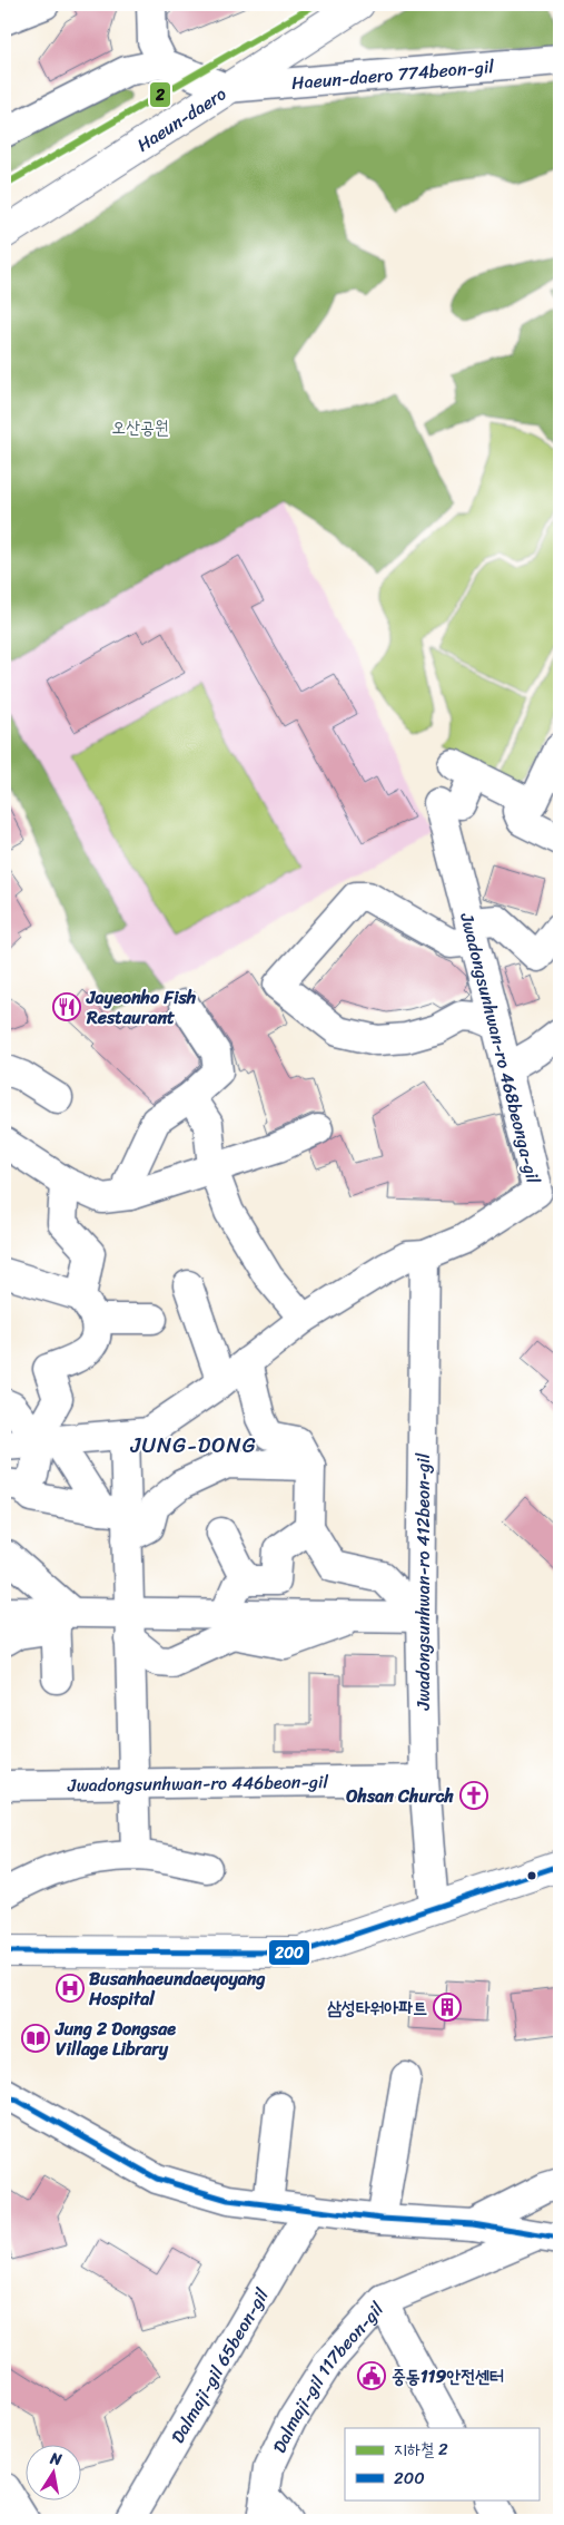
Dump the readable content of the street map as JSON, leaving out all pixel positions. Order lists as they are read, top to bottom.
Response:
{
  "streets": {
    "main road": ["Haeun-daero"],
    "street": [
      "Haeun-daero 774beon-gil",
      "Jwadongsunhwan-ro 468beonga-gil",
      "Jwadongsunhwan-ro 412beon-gil",
      "Jwadongsunhwan-ro 446beon-gil",
      "Dalmaji-gil 65beon-gil",
      "Dalmaji-gil 117beon-gil"
    ]
  },
  "crossings": [
    ["Haeun-daero 774beon-gil", "Haeun-daero"],
    ["Jwadongsunhwan-ro 468beonga-gil", "Jwadongsunhwan-ro 412beon-gil"],
    ["Jwadongsunhwan-ro 412beon-gil", "Jwadongsunhwan-ro 446beon-gil"]
  ],
  "districts": ["JUNG-DONG"],
  "parks": ["오산공원"],
  "places": {
    "restaurant": ["Jayeonho Fish Restaurant"],
    "church": ["Ohsan Church"],
    "hospital": ["Busanhaeundaeyoyang Hospital"],
    "building": ["삼성타워아파트"],
    "library": ["Jung 2 Dongsae Village Library"],
    "public building": ["중동119안전센터"]
  },
  "lines": ["metro line 2", "transit line 200"],
  "legend": ["지하철 2", "200"],
  "north": "top"
}
